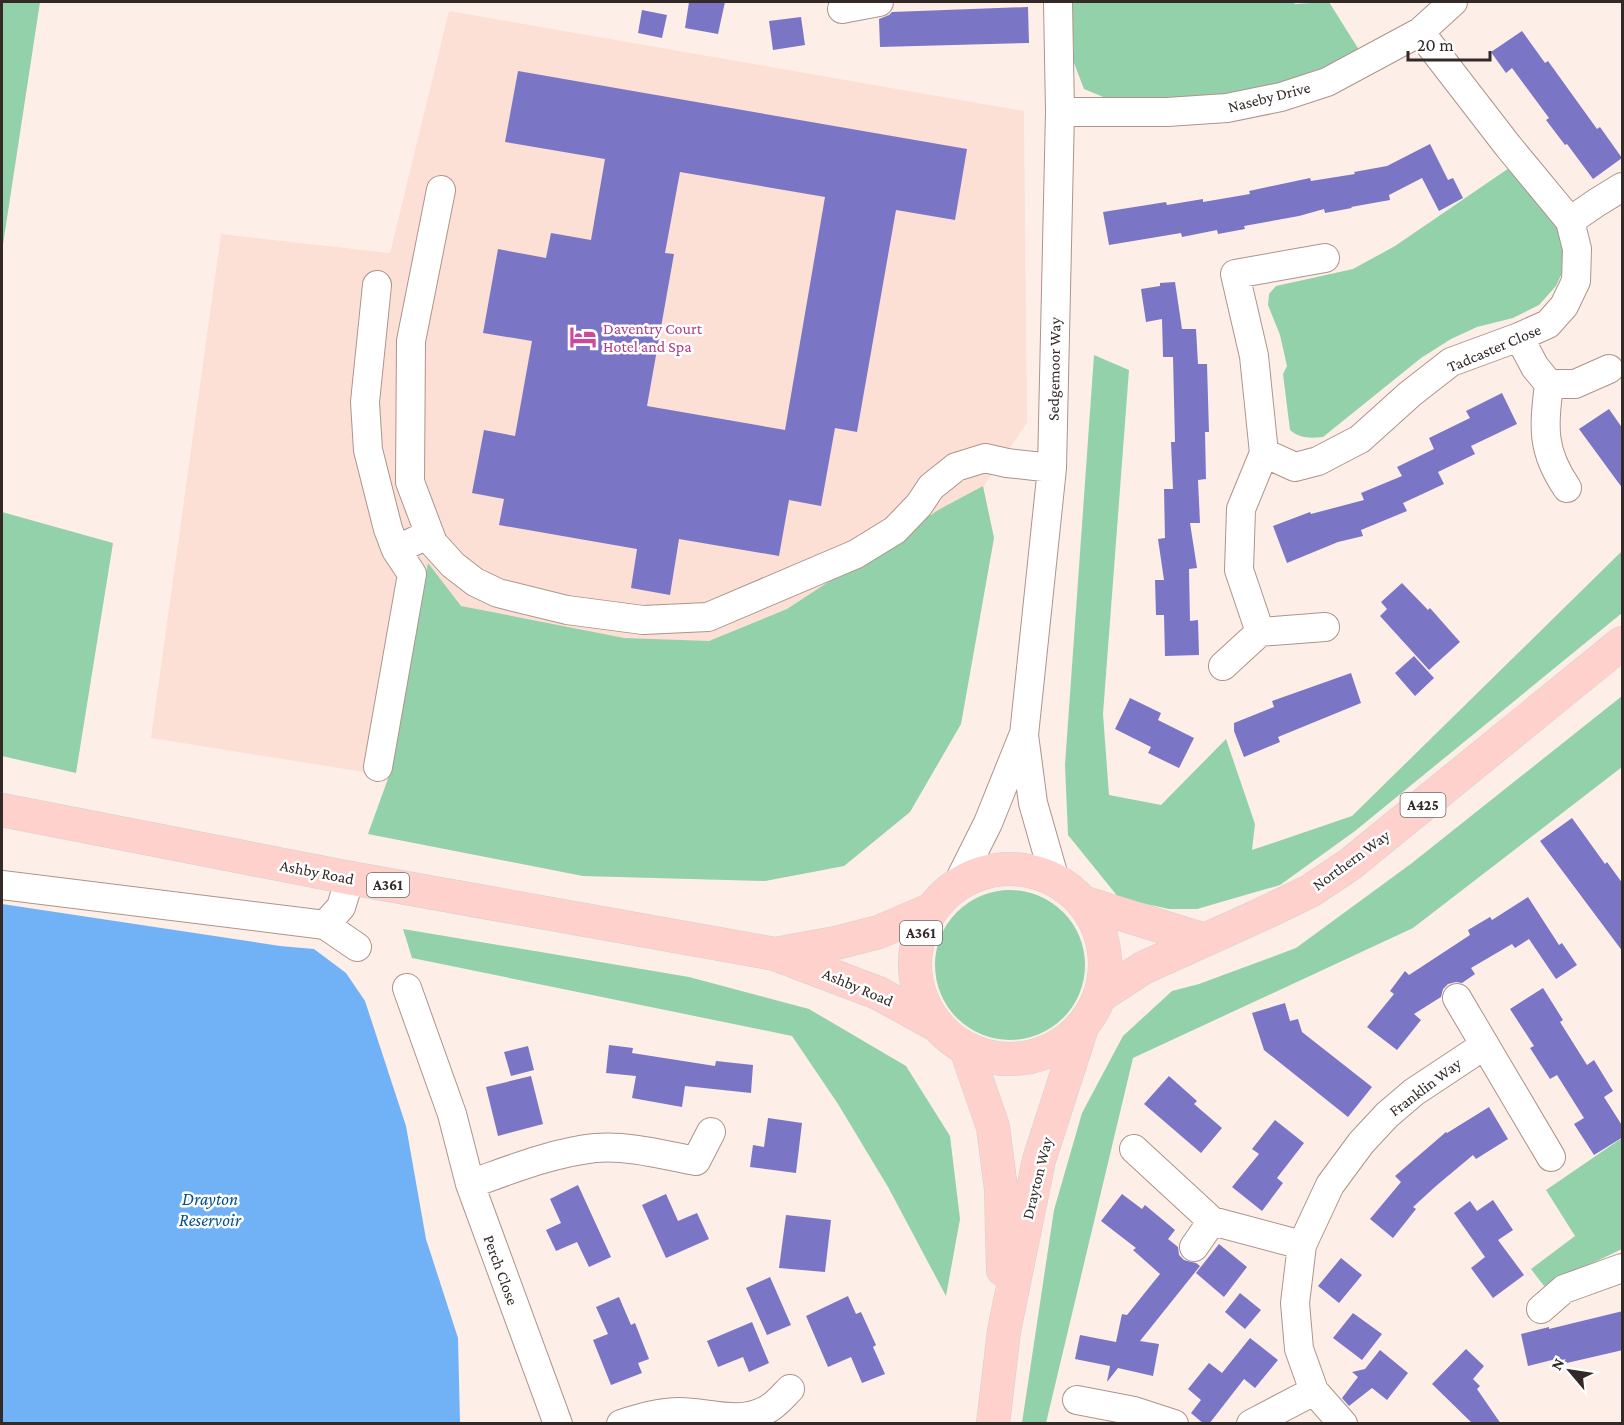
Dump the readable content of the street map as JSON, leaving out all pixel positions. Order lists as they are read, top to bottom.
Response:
{
  "streets": {
    "main road": [
      "A425",
      "Northern Way",
      "Ashby Road",
      "A361",
      "Drayton Way"
    ],
    "street": [
      "Naseby Drive",
      "Tadcaster Close",
      "Sedgemoor Way",
      "Franklin Way",
      "Perch Close"
    ]
  },
  "crossings": [
    ["Naseby Drive", "Tadcaster Close"],
    ["Naseby Drive", "Sedgemoor Way"],
    ["Sedgemoor Way", "Northern Way"],
    ["Sedgemoor Way", "Ashby Road"],
    ["Sedgemoor Way", "A361"],
    ["Sedgemoor Way", "Drayton Way"],
    ["Northern Way", "Ashby Road"],
    ["Northern Way", "A361"],
    ["Northern Way", "Drayton Way"],
    ["Ashby Road", "A361"],
    ["Ashby Road", "Drayton Way"],
    ["A361", "Drayton Way"]
  ],
  "water": ["Drayton Reservoir"],
  "places": {
    "hotel": ["Daventry Court Hotel and Spa"]
  },
  "scale_bar": "20 m",
  "north": "top left"
}
